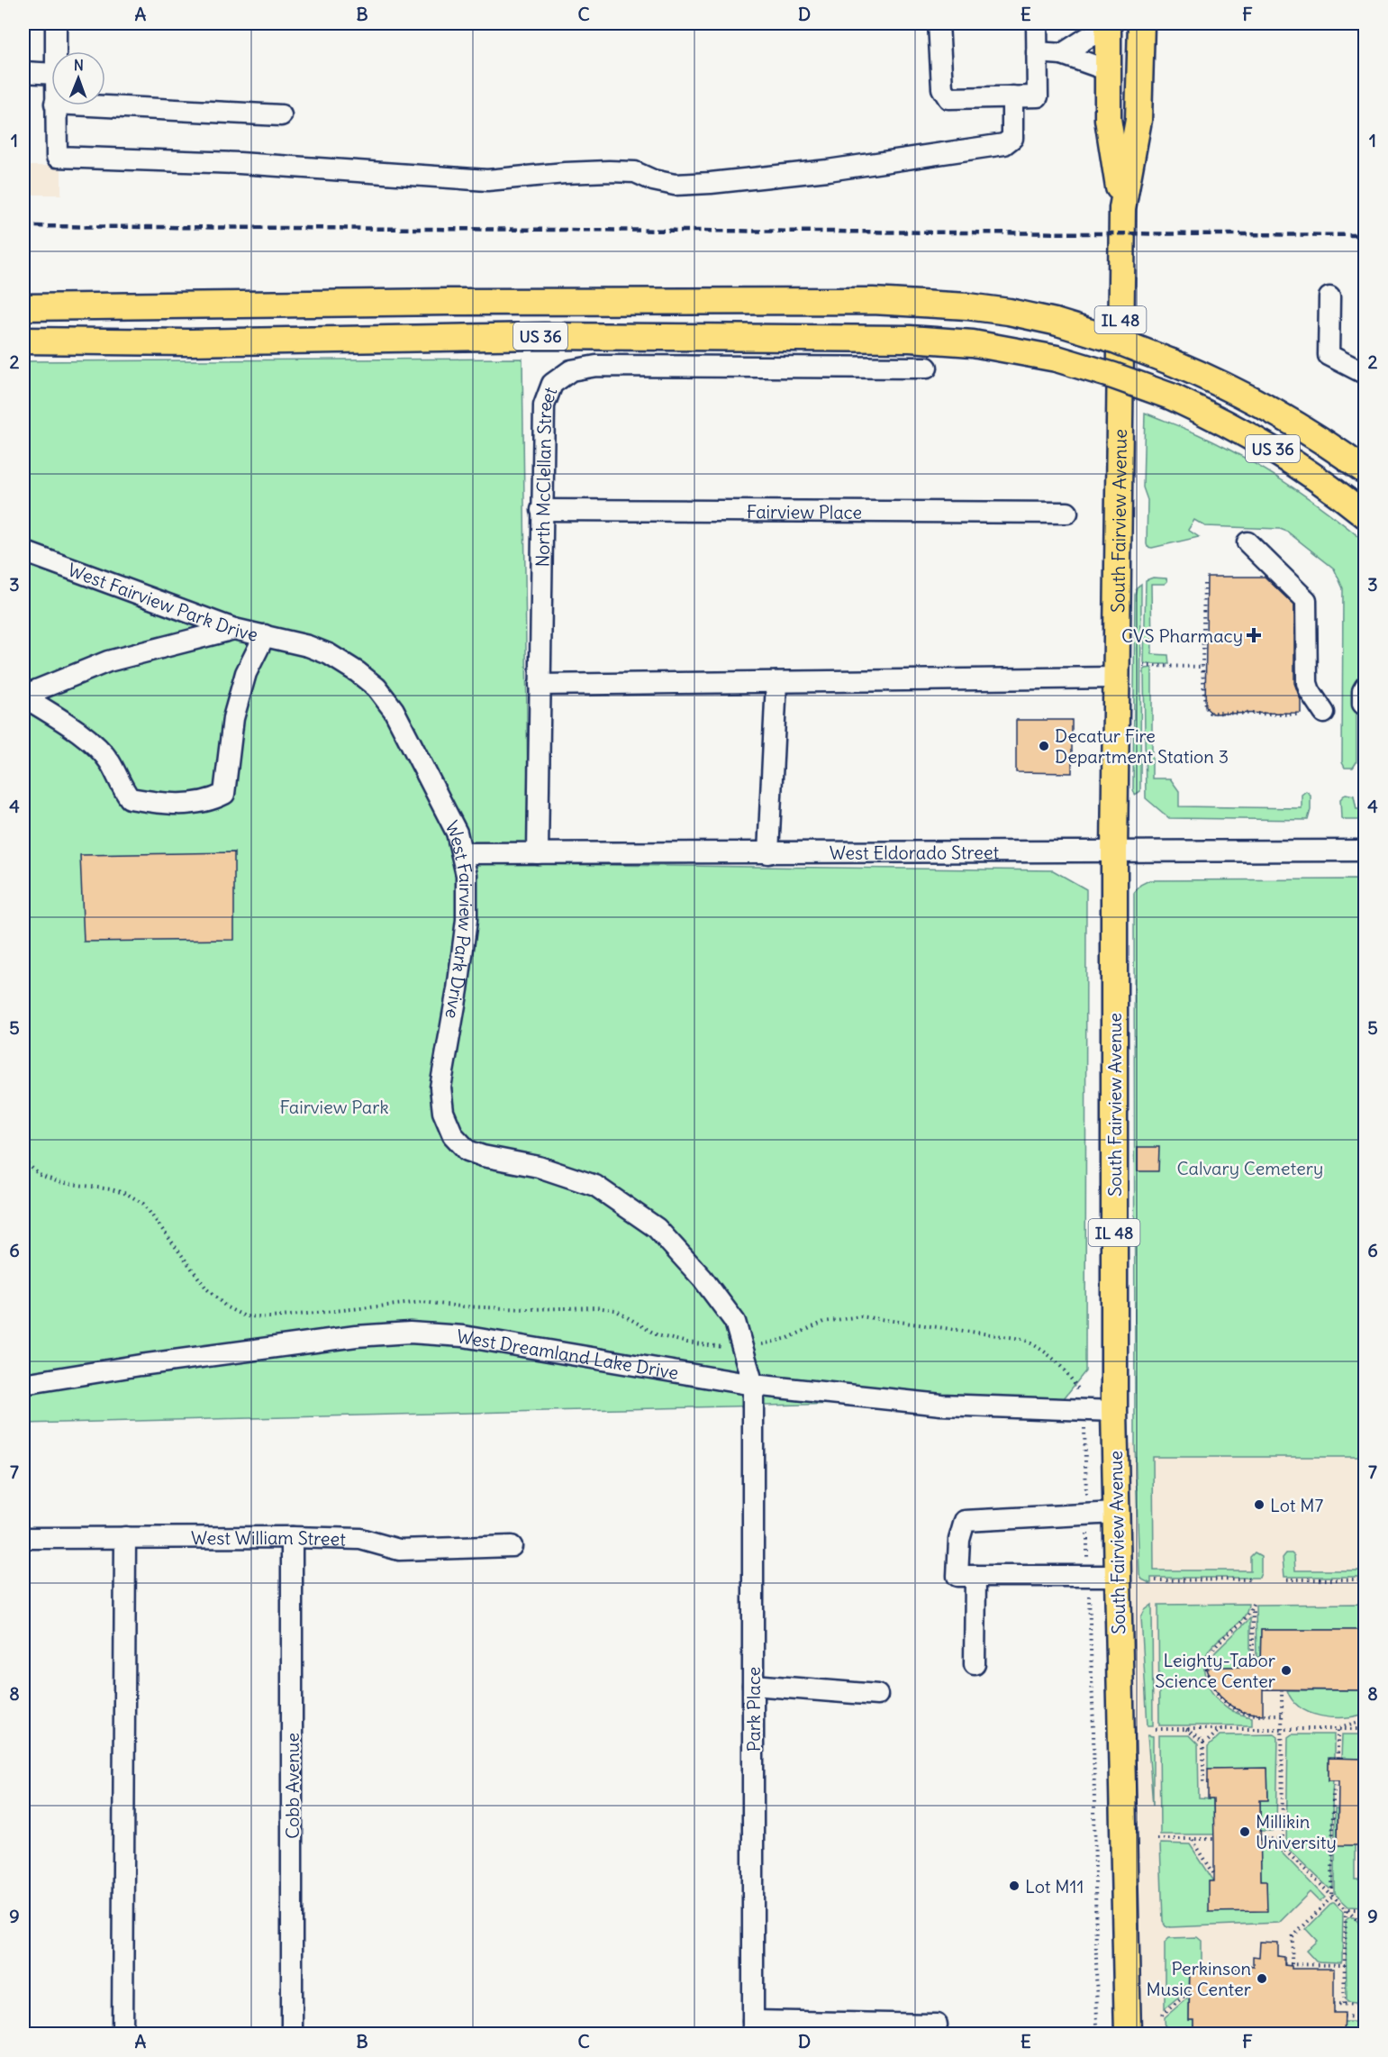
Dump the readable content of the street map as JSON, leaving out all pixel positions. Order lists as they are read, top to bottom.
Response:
{
  "streets": {
    "main road": ["IL 48", "US 36", "South Fairview Avenue"],
    "street": [
      "North McClellan Street",
      "Fairview Place",
      "West Fairview Park Drive",
      "West Eldorado Street",
      "West Dreamland Lake Drive",
      "West William Street",
      "Park Place",
      "Cobb Avenue"
    ]
  },
  "crossings": [
    ["North McClellan Street", "Fairview Place"],
    ["North McClellan Street", "West Eldorado Street"],
    ["South Fairview Avenue", "West Eldorado Street"],
    ["South Fairview Avenue", "West Dreamland Lake Drive"],
    ["West Fairview Park Drive", "West Eldorado Street"],
    ["West Fairview Park Drive", "West Dreamland Lake Drive"],
    ["West Fairview Park Drive", "Park Place"],
    ["West Dreamland Lake Drive", "Park Place"],
    ["West William Street", "Cobb Avenue"]
  ],
  "parks": ["Fairview Park", "Calvary Cemetery"],
  "places": {
    "health": ["CVS Pharmacy"],
    "other": [
      "Decatur Fire Department Station 3",
      "Lot M7",
      "Leighty-Tabor Science Center",
      "Millikin University",
      "Lot M11",
      "Perkinson Music Center"
    ]
  },
  "north": "top",
  "grid": {
    "columns": [
      "A",
      "B",
      "C",
      "D",
      "E",
      "F"
    ],
    "rows": [
      "1",
      "2",
      "3",
      "4",
      "5",
      "6",
      "7",
      "8",
      "9"
    ]
  }
}
